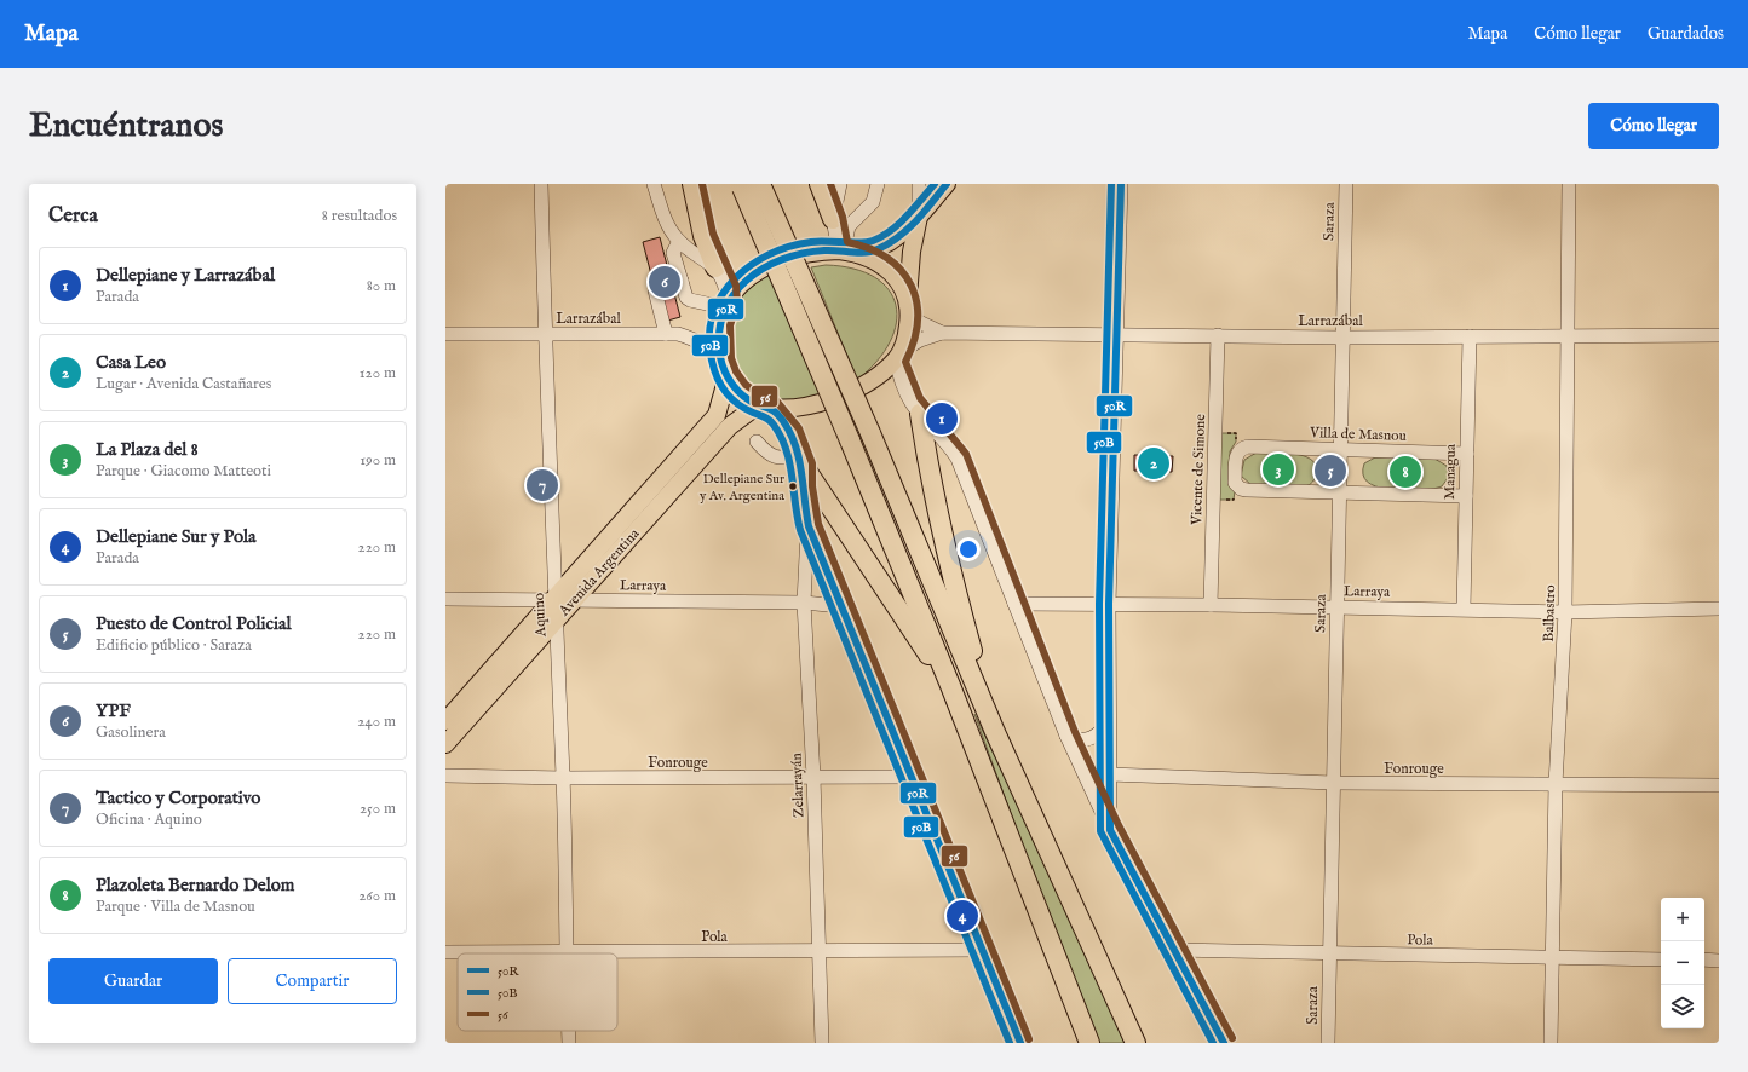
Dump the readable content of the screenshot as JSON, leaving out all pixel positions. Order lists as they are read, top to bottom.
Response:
{
  "streets": {
    "main road": ["Avenida Argentina"],
    "street": [
      "Saraza",
      "Larrazábal",
      "Villa de Masnou",
      "Vicente de Simone",
      "Managua",
      "Larraya",
      "Balbastro",
      "Aquino",
      "Fonrouge",
      "Zelarrayán",
      "Pola"
    ]
  },
  "crossings": [
    ["Saraza", "Larrazábal"],
    ["Saraza", "Villa de Masnou"],
    ["Saraza", "Larraya"],
    ["Saraza", "Fonrouge"],
    ["Saraza", "Pola"],
    ["Larrazábal", "Vicente de Simone"],
    ["Larrazábal", "Managua"],
    ["Larrazábal", "Avenida Argentina"],
    ["Larrazábal", "Balbastro"],
    ["Larrazábal", "Aquino"],
    ["Villa de Masnou", "Managua"],
    ["Vicente de Simone", "Larraya"],
    ["Managua", "Larraya"],
    ["Avenida Argentina", "Larraya"],
    ["Avenida Argentina", "Aquino"],
    ["Larraya", "Balbastro"],
    ["Larraya", "Aquino"],
    ["Larraya", "Zelarrayán"],
    ["Balbastro", "Fonrouge"],
    ["Balbastro", "Pola"],
    ["Aquino", "Fonrouge"],
    ["Aquino", "Pola"],
    ["Fonrouge", "Zelarrayán"],
    ["Zelarrayán", "Pola"]
  ],
  "places": ["Dellepiane Sur y Av. Argentina"],
  "lines": ["transit line 50R", "transit line 50B", "transit line 56"],
  "legend": ["50R", "50B", "56"],
  "page": {
    "header": "Mapa",
    "nav": ["Mapa", "Cómo llegar", "Guardados"],
    "buttons": [
      "Cómo llegar",
      ["Guardar", "Compartir"]
    ],
    "title": "Encuéntranos",
    "heading": ["Cerca", "8 resultados"],
    "list": [
      {
        "mark": "1",
        "name": "Dellepiane y Larrazábal",
        "note": "Parada",
        "value": "80 m"
      },
      {
        "mark": "2",
        "name": "Casa Leo",
        "note": "Lugar · Avenida Castañares",
        "value": "120 m"
      },
      {
        "mark": "3",
        "name": "La Plaza del 8",
        "note": "Parque · Giacomo Matteoti",
        "value": "190 m"
      },
      {
        "mark": "4",
        "name": "Dellepiane Sur y Pola",
        "note": "Parada",
        "value": "220 m"
      },
      {
        "mark": "5",
        "name": "Puesto de Control Policial",
        "note": "Edificio público · Saraza",
        "value": "220 m"
      },
      {
        "mark": "6",
        "name": "YPF",
        "note": "Gasolinera",
        "value": "240 m"
      },
      {
        "mark": "7",
        "name": "Tactico y Corporativo",
        "note": "Oficina · Aquino",
        "value": "250 m"
      },
      {
        "mark": "8",
        "name": "Plazoleta Bernardo Delom",
        "note": "Parque · Villa de Masnou",
        "value": "260 m"
      }
    ],
    "pins": [
      "6",
      "1",
      "2",
      "3",
      "5",
      "8",
      "7",
      "4"
    ],
    "map_buttons": ["+", "−"]
  }
}
